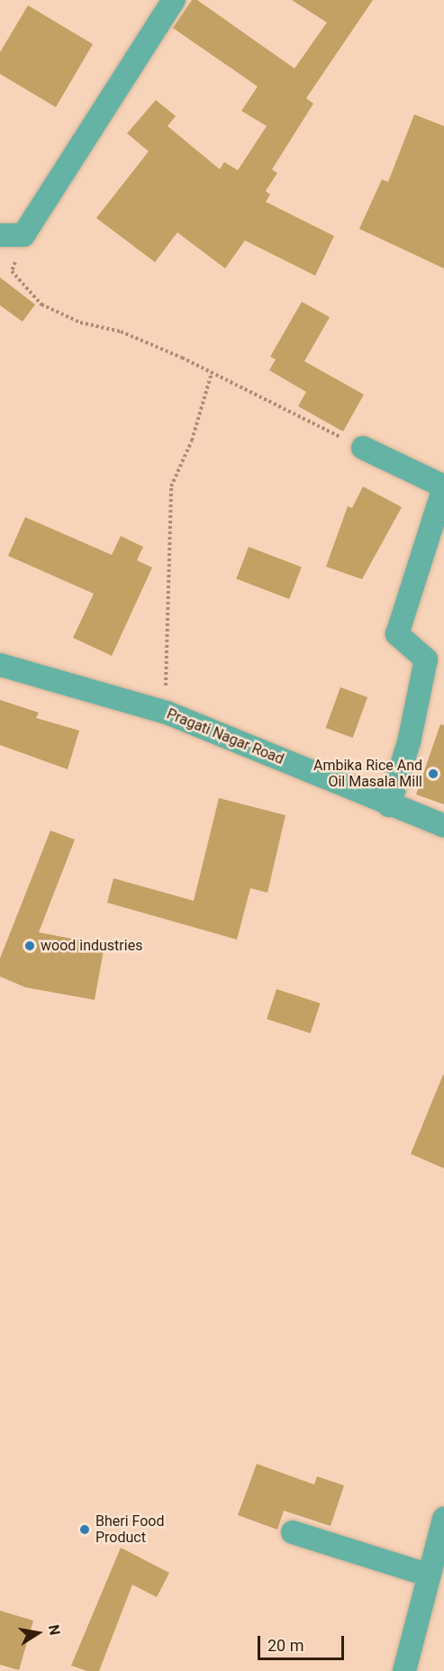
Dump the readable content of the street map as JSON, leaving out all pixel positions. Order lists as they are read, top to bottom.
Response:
{
  "streets": {
    "street": ["Pragati Nagar Road"]
  },
  "places": ["Ambika Rice And Oil Masala Mill", "wood industries", "Bheri Food Product"],
  "scale_bar": "20 m",
  "north": "right"
}
